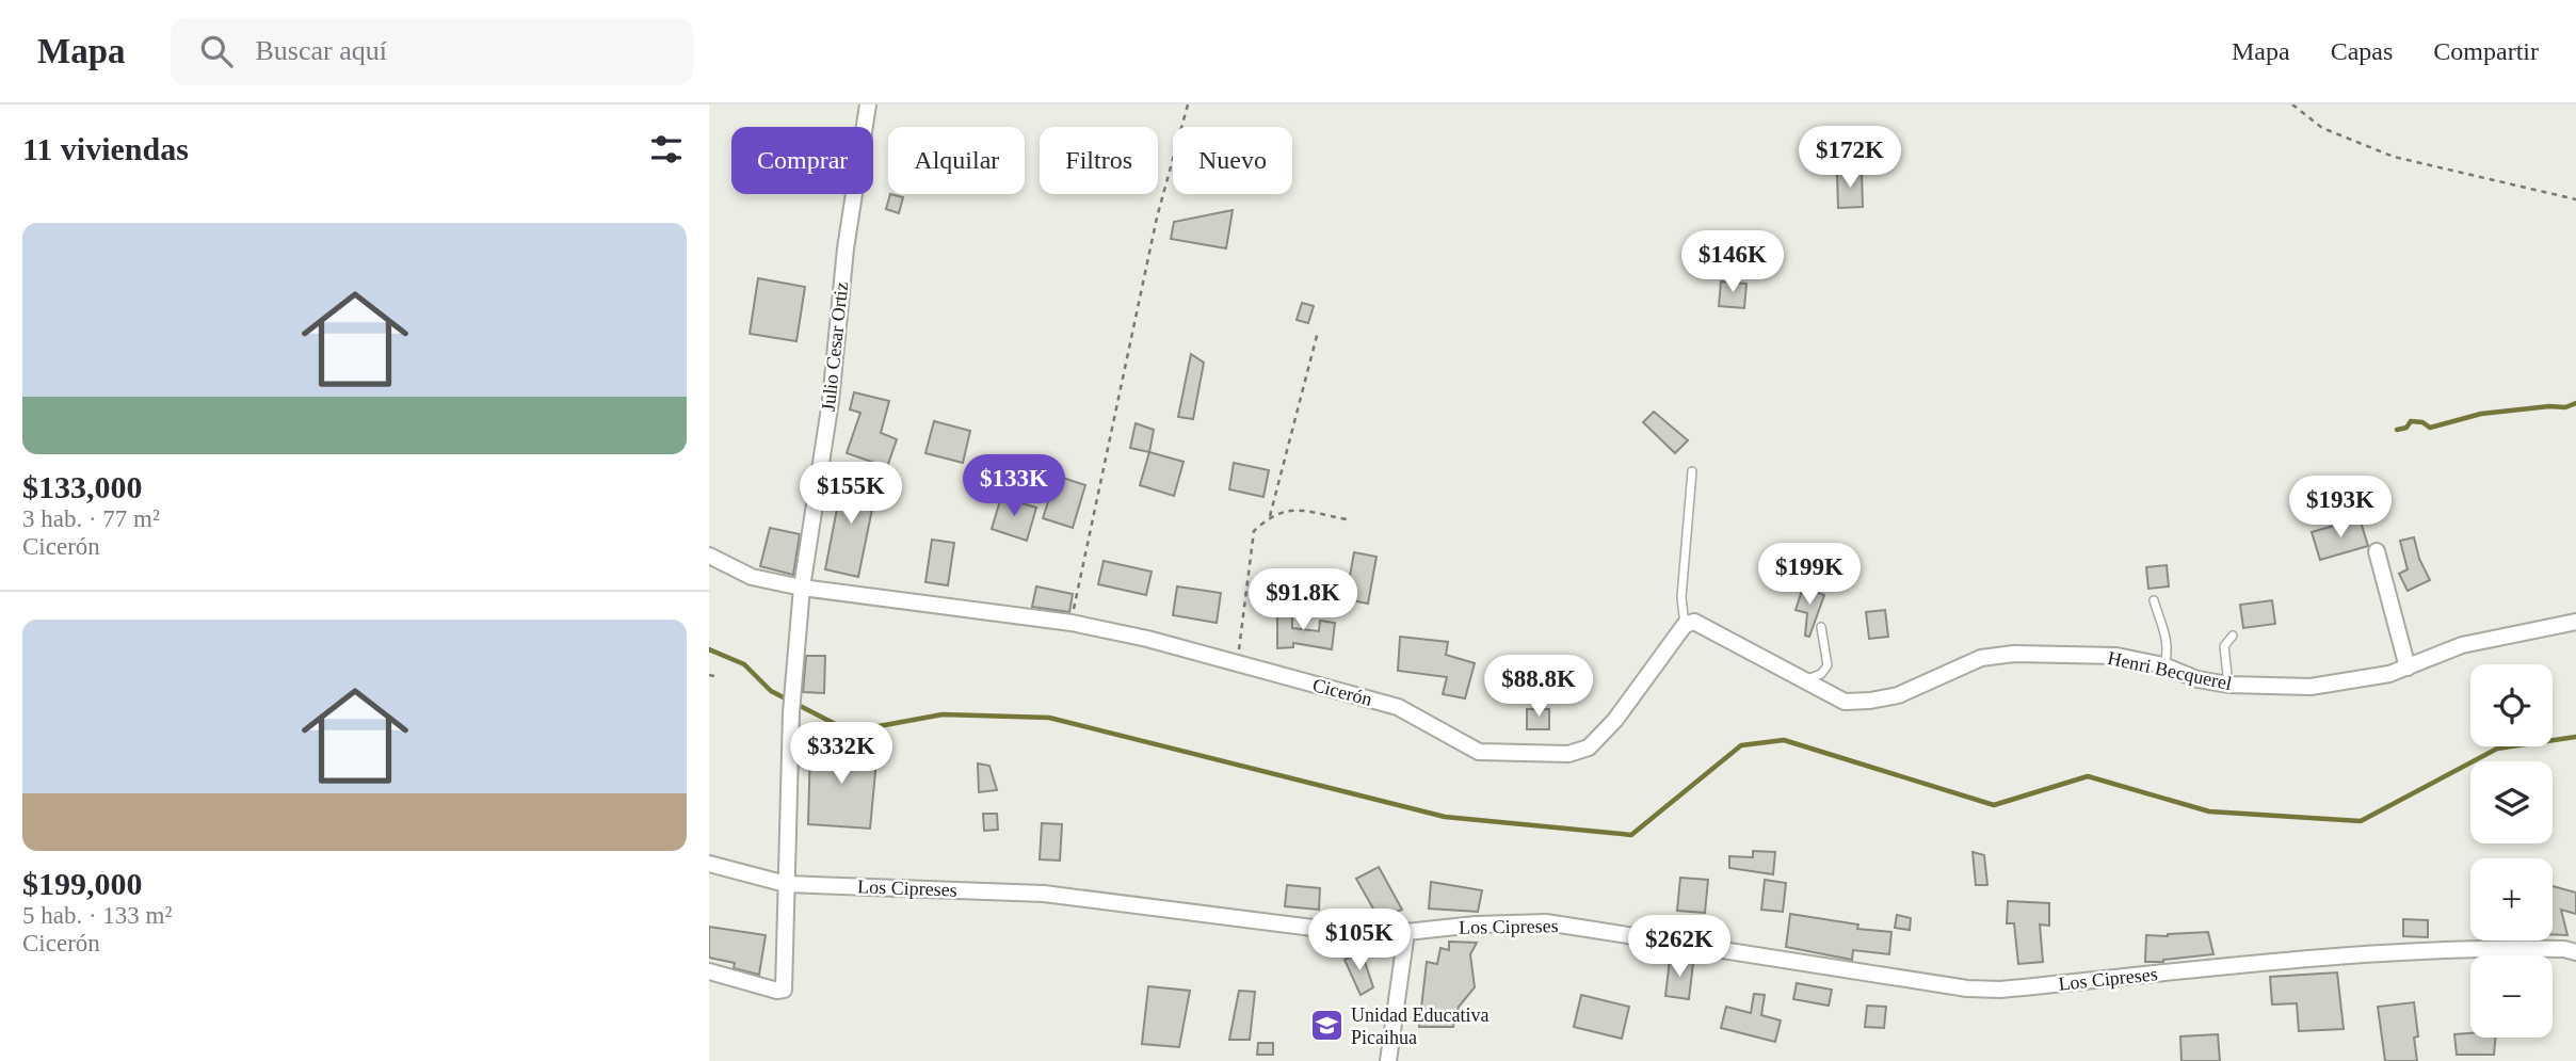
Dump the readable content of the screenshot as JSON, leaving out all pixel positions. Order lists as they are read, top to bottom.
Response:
{
  "streets": {
    "street": [
      "Julio Cesar Ortiz",
      "Henri Becquerel",
      "Cicerón",
      "Los Cipreses"
    ]
  },
  "crossings": [
    ["Julio Cesar Ortiz", "Cicerón"],
    ["Julio Cesar Ortiz", "Los Cipreses"]
  ],
  "places": {
    "school or university": ["Unidad Educativa Picaihua"]
  },
  "page": {
    "header": "Mapa",
    "search": "Buscar aquí",
    "nav": ["Mapa", "Capas", "Compartir"],
    "heading": "11 viviendas",
    "price": [
      "$172K",
      "$146K",
      "$133K",
      "$155K",
      "$193K",
      "$199K",
      "$91.8K",
      "$88.8K",
      "$332K",
      "$105K",
      "$262K"
    ],
    "chip": [
      "Comprar",
      "Alquilar",
      "Filtros",
      "Nuevo"
    ],
    "list": [
      {
        "name": "$133,000",
        "note": "3 hab. · 77 m² · Cicerón"
      },
      {
        "name": "$199,000",
        "note": "5 hab. · 133 m² · Cicerón"
      }
    ],
    "map_buttons": ["+", "−"]
  }
}
